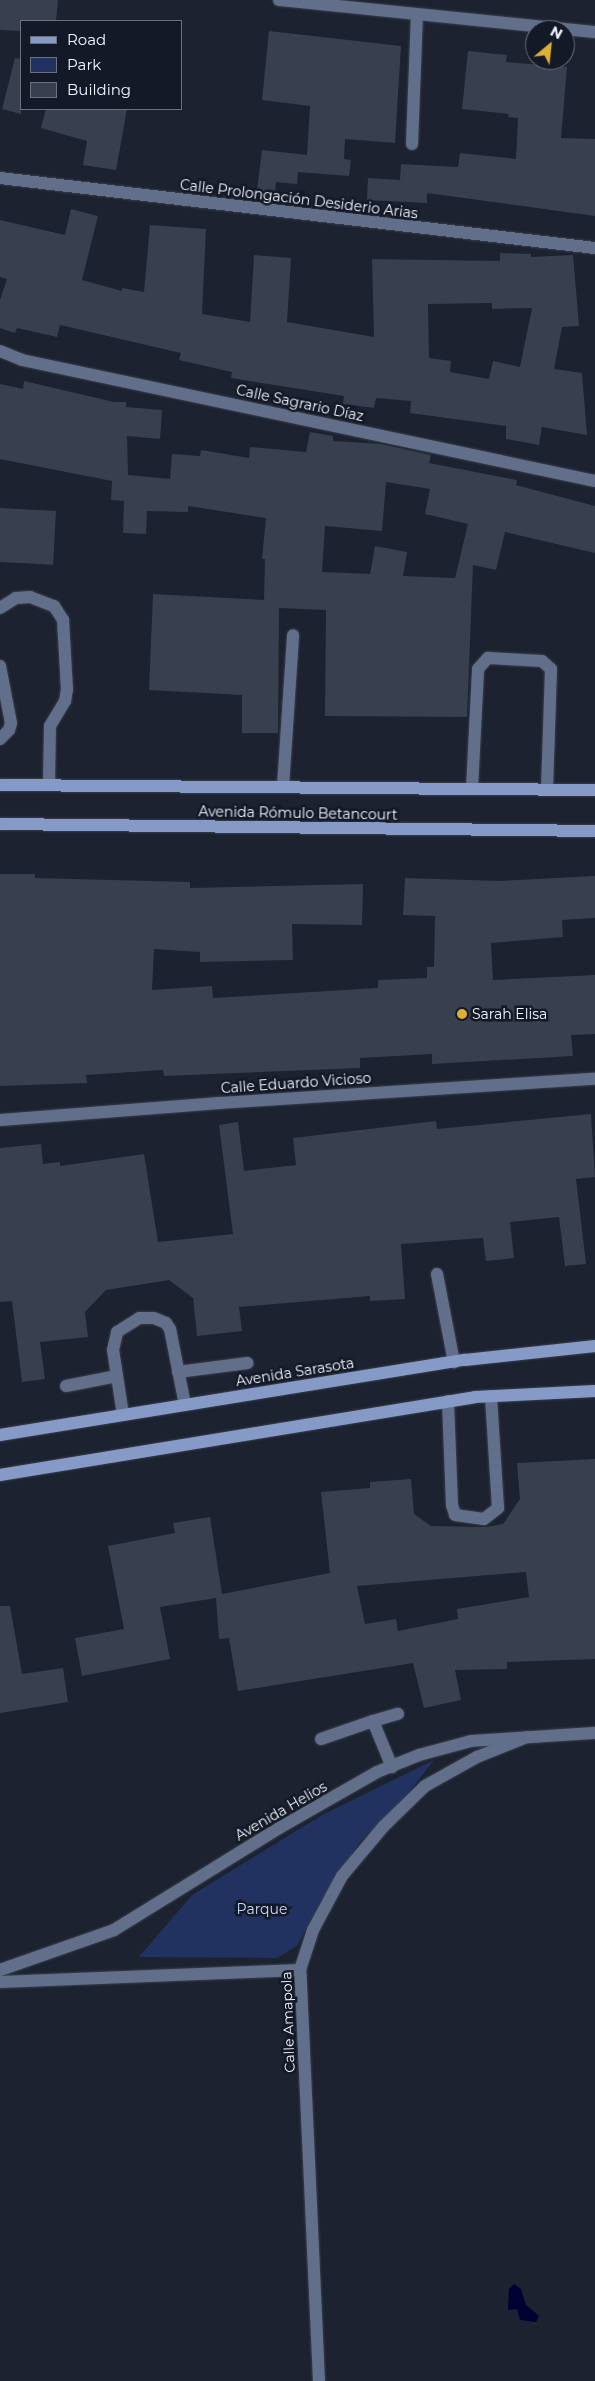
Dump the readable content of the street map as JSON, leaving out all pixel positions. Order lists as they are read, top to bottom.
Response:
{
  "streets": {
    "main road": ["Avenida Rómulo Betancourt", "Avenida Sarasota"],
    "street": [
      "Calle Prolongación Desiderio Arias",
      "Calle Sagrario Díaz",
      "Calle Eduardo Vicioso",
      "Avenida Helios",
      "Calle Amapola"
    ]
  },
  "crossings": [
    ["Avenida Helios", "Calle Amapola"]
  ],
  "parks": ["Parque"],
  "places": ["Sarah Elisa"],
  "legend": ["Road", "Park", "Building"],
  "north": "top right"
}
